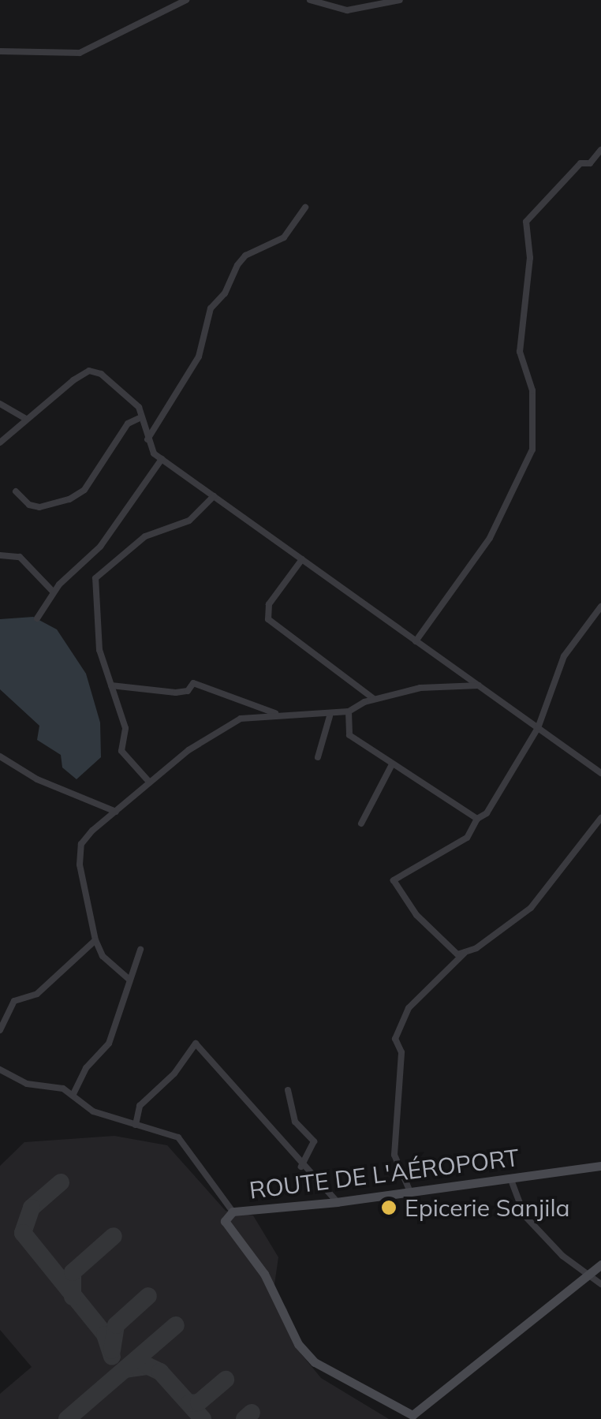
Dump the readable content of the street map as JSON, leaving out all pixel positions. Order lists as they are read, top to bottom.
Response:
{
  "streets": {
    "main road": ["ROUTE DE L'AÉROPORT"]
  },
  "places": ["Epicerie Sanjila"]
}
